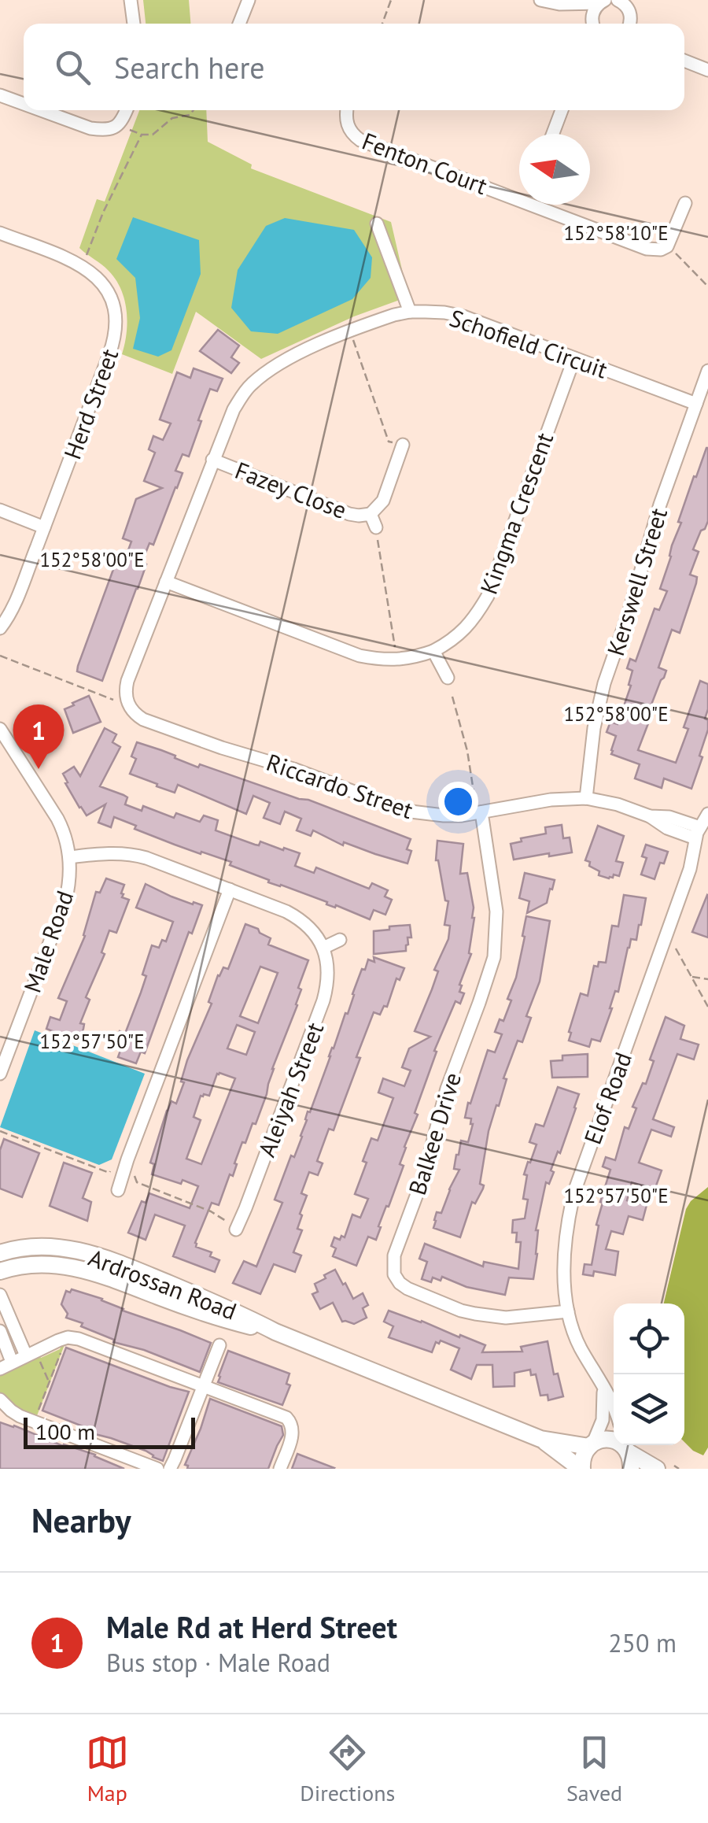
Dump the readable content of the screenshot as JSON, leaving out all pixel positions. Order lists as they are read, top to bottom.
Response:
{
  "streets": {
    "main road": ["Ardrossan Road"],
    "street": [
      "Fenton Court",
      "Schofield Circuit",
      "Herd Street",
      "Fazey Close",
      "Kingma Crescent",
      "Kerswell Street",
      "Riccardo Street",
      "Male Road",
      "Aleiyah Street",
      "Elof Road",
      "Balkee Drive"
    ]
  },
  "crossings": [
    ["Schofield Circuit", "Fazey Close"],
    ["Schofield Circuit", "Kingma Crescent"],
    ["Schofield Circuit", "Kerswell Street"],
    ["Schofield Circuit", "Riccardo Street"],
    ["Kerswell Street", "Riccardo Street"],
    ["Riccardo Street", "Elof Road"],
    ["Riccardo Street", "Balkee Drive"],
    ["Elof Road", "Balkee Drive"]
  ],
  "scale_bar": "100 m",
  "north": "left",
  "page": {
    "search": "Search here",
    "pins": "1",
    "scale": "100 m",
    "heading": "Nearby",
    "list": [
      {
        "mark": "1",
        "name": "Male Rd at Herd Street",
        "note": "Bus stop · Male Road",
        "value": "250 m"
      }
    ],
    "nav": ["Map", "Directions", "Saved"]
  },
  "coordinates": ["152°58'10\"E", "152°58'00\"E", "152°57'50\"E"]
}
